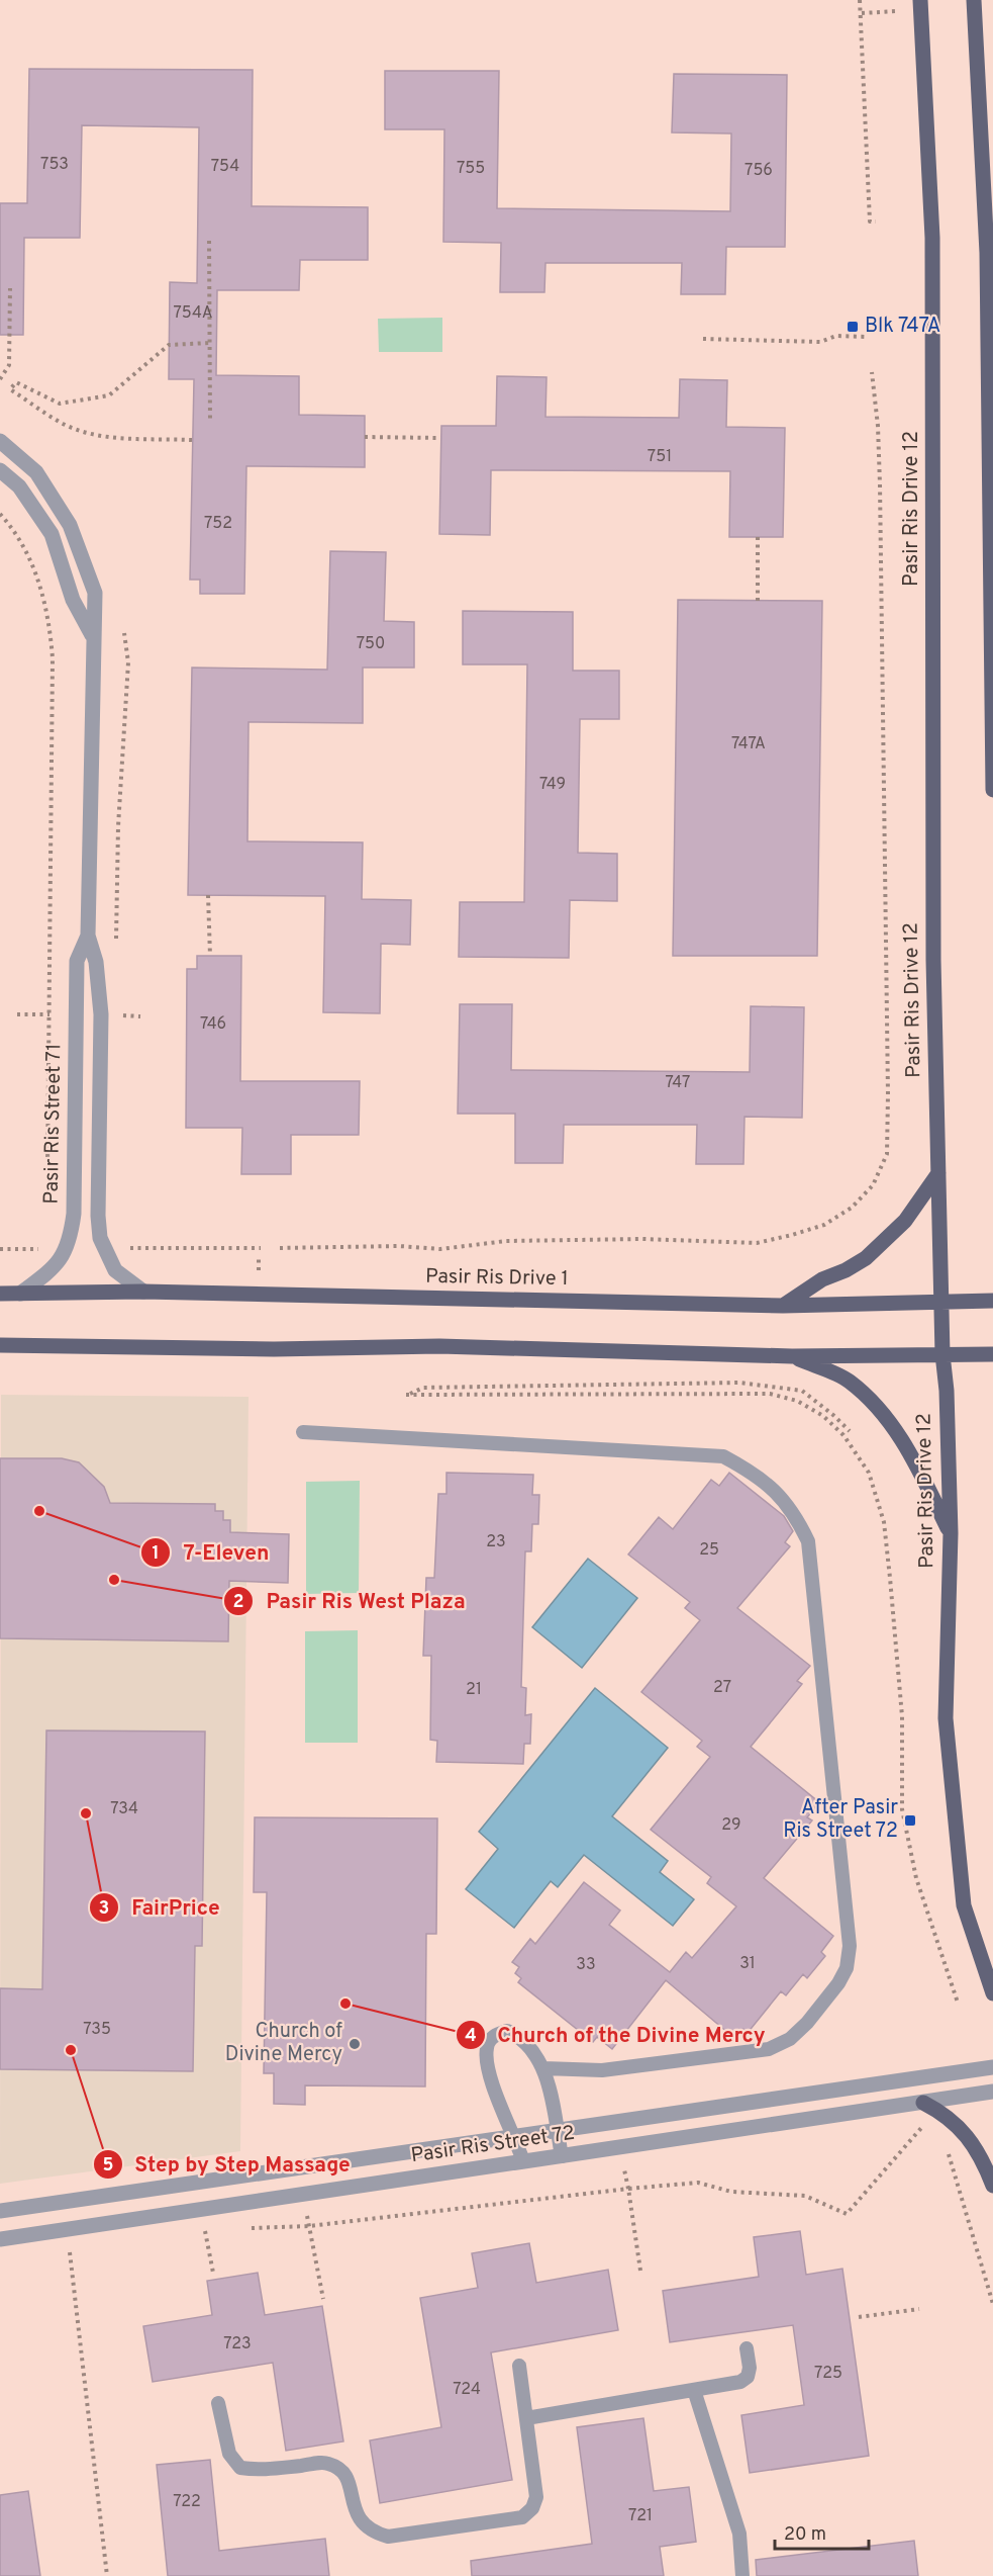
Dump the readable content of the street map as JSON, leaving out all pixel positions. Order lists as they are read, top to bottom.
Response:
{
  "streets": {
    "main road": ["Pasir Ris Drive 12", "Pasir Ris Drive 1"],
    "street": ["Pasir Ris Street 71", "Pasir Ris Street 72"]
  },
  "crossings": [
    ["Pasir Ris Drive 12", "Pasir Ris Drive 1"],
    ["Pasir Ris Street 71", "Pasir Ris Drive 1"]
  ],
  "places": {
    "transit": ["Blk 747A", "After Pasir Ris Street 72"],
    "other": [
      "7-Eleven",
      "Pasir Ris West Plaza",
      "FairPrice",
      "Church of the Divine Mercy",
      "Church of Divine Mercy",
      "Step by Step Massage"
    ]
  },
  "house_numbers": [
    "753",
    "754",
    "755",
    "756",
    "754A",
    "751",
    "752",
    "750",
    "747A",
    "749",
    "746",
    "747",
    "23",
    "25",
    "27",
    "21",
    "734",
    "29",
    "31",
    "33",
    "735",
    "723",
    "725",
    "724",
    "722",
    "721"
  ],
  "scale_bar": "20 m"
}
